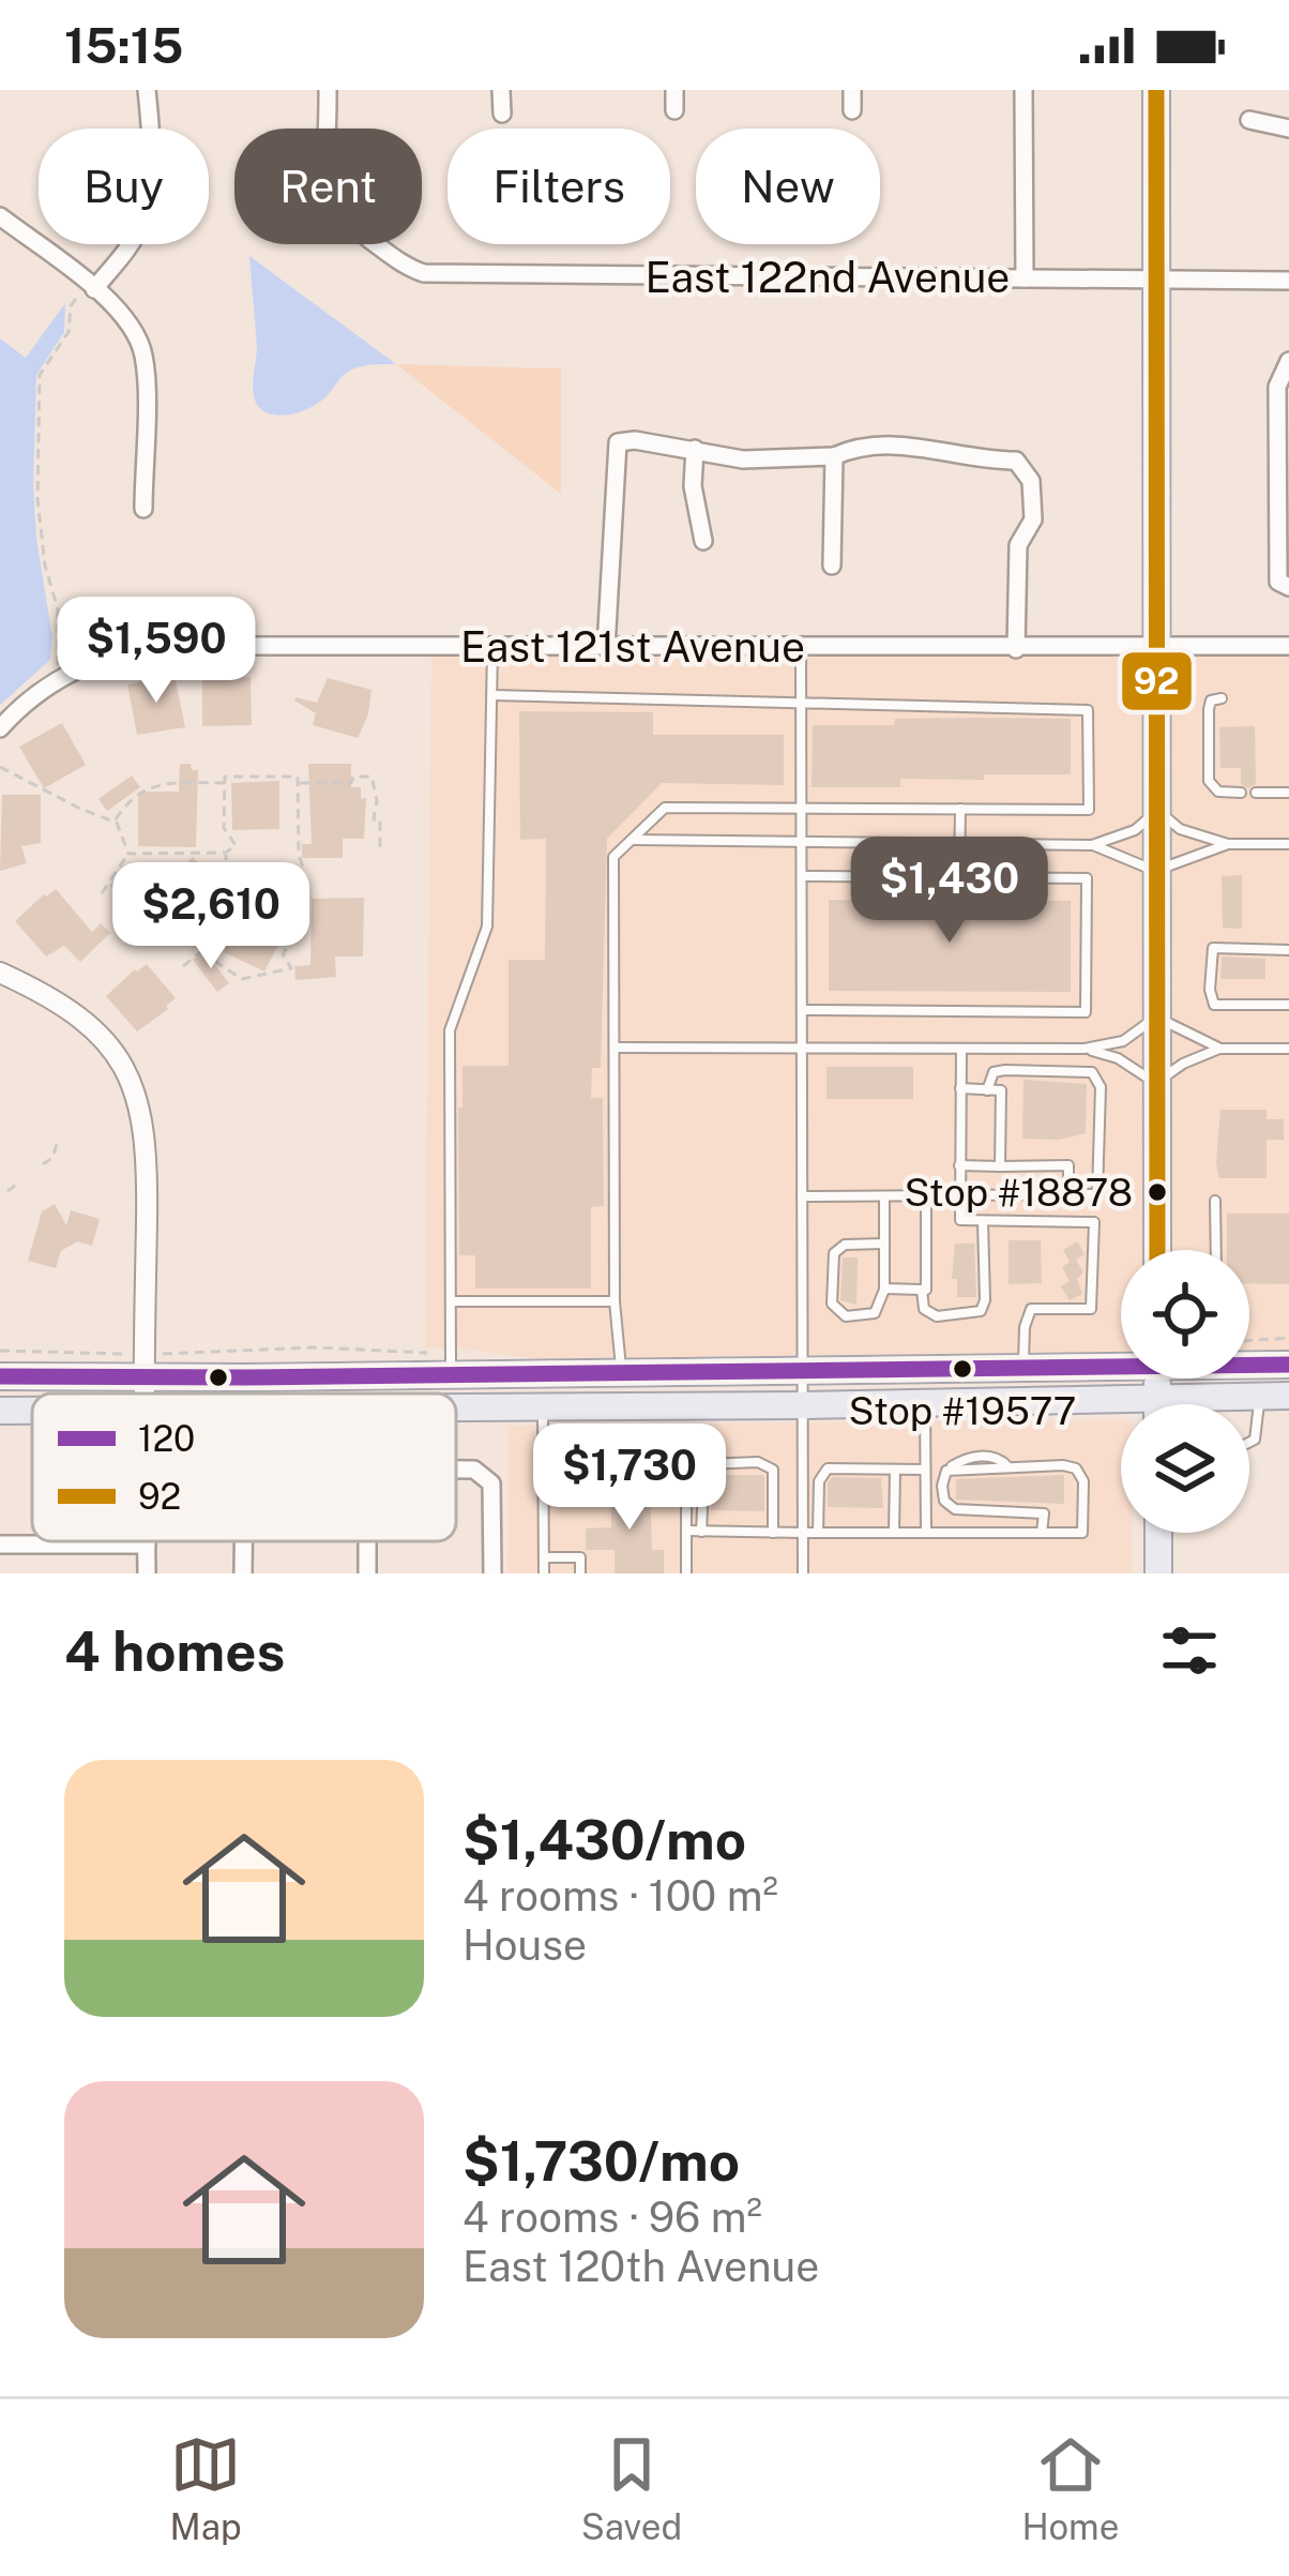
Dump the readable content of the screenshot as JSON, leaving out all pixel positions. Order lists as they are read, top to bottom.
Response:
{
  "streets": {
    "street": ["East 122nd Avenue", "East 121st Avenue"]
  },
  "places": ["Stop #18878", "Stop #19577"],
  "lines": ["transit line 92", "transit line 120"],
  "legend": ["120", "92"],
  "page": {
    "status": "15:15",
    "chip": [
      "Buy",
      "Rent",
      "Filters",
      "New"
    ],
    "price": [
      "$1,590",
      "$1,430",
      "$2,610",
      "$1,730"
    ],
    "heading": "4 homes",
    "list": [
      {
        "name": "$1,430/mo",
        "note": "4 rooms · 100 m² · House"
      },
      {
        "name": "$1,730/mo",
        "note": "4 rooms · 96 m² · East 120th Avenue"
      }
    ],
    "tabs": ["Map", "Saved", "Home"]
  }
}
